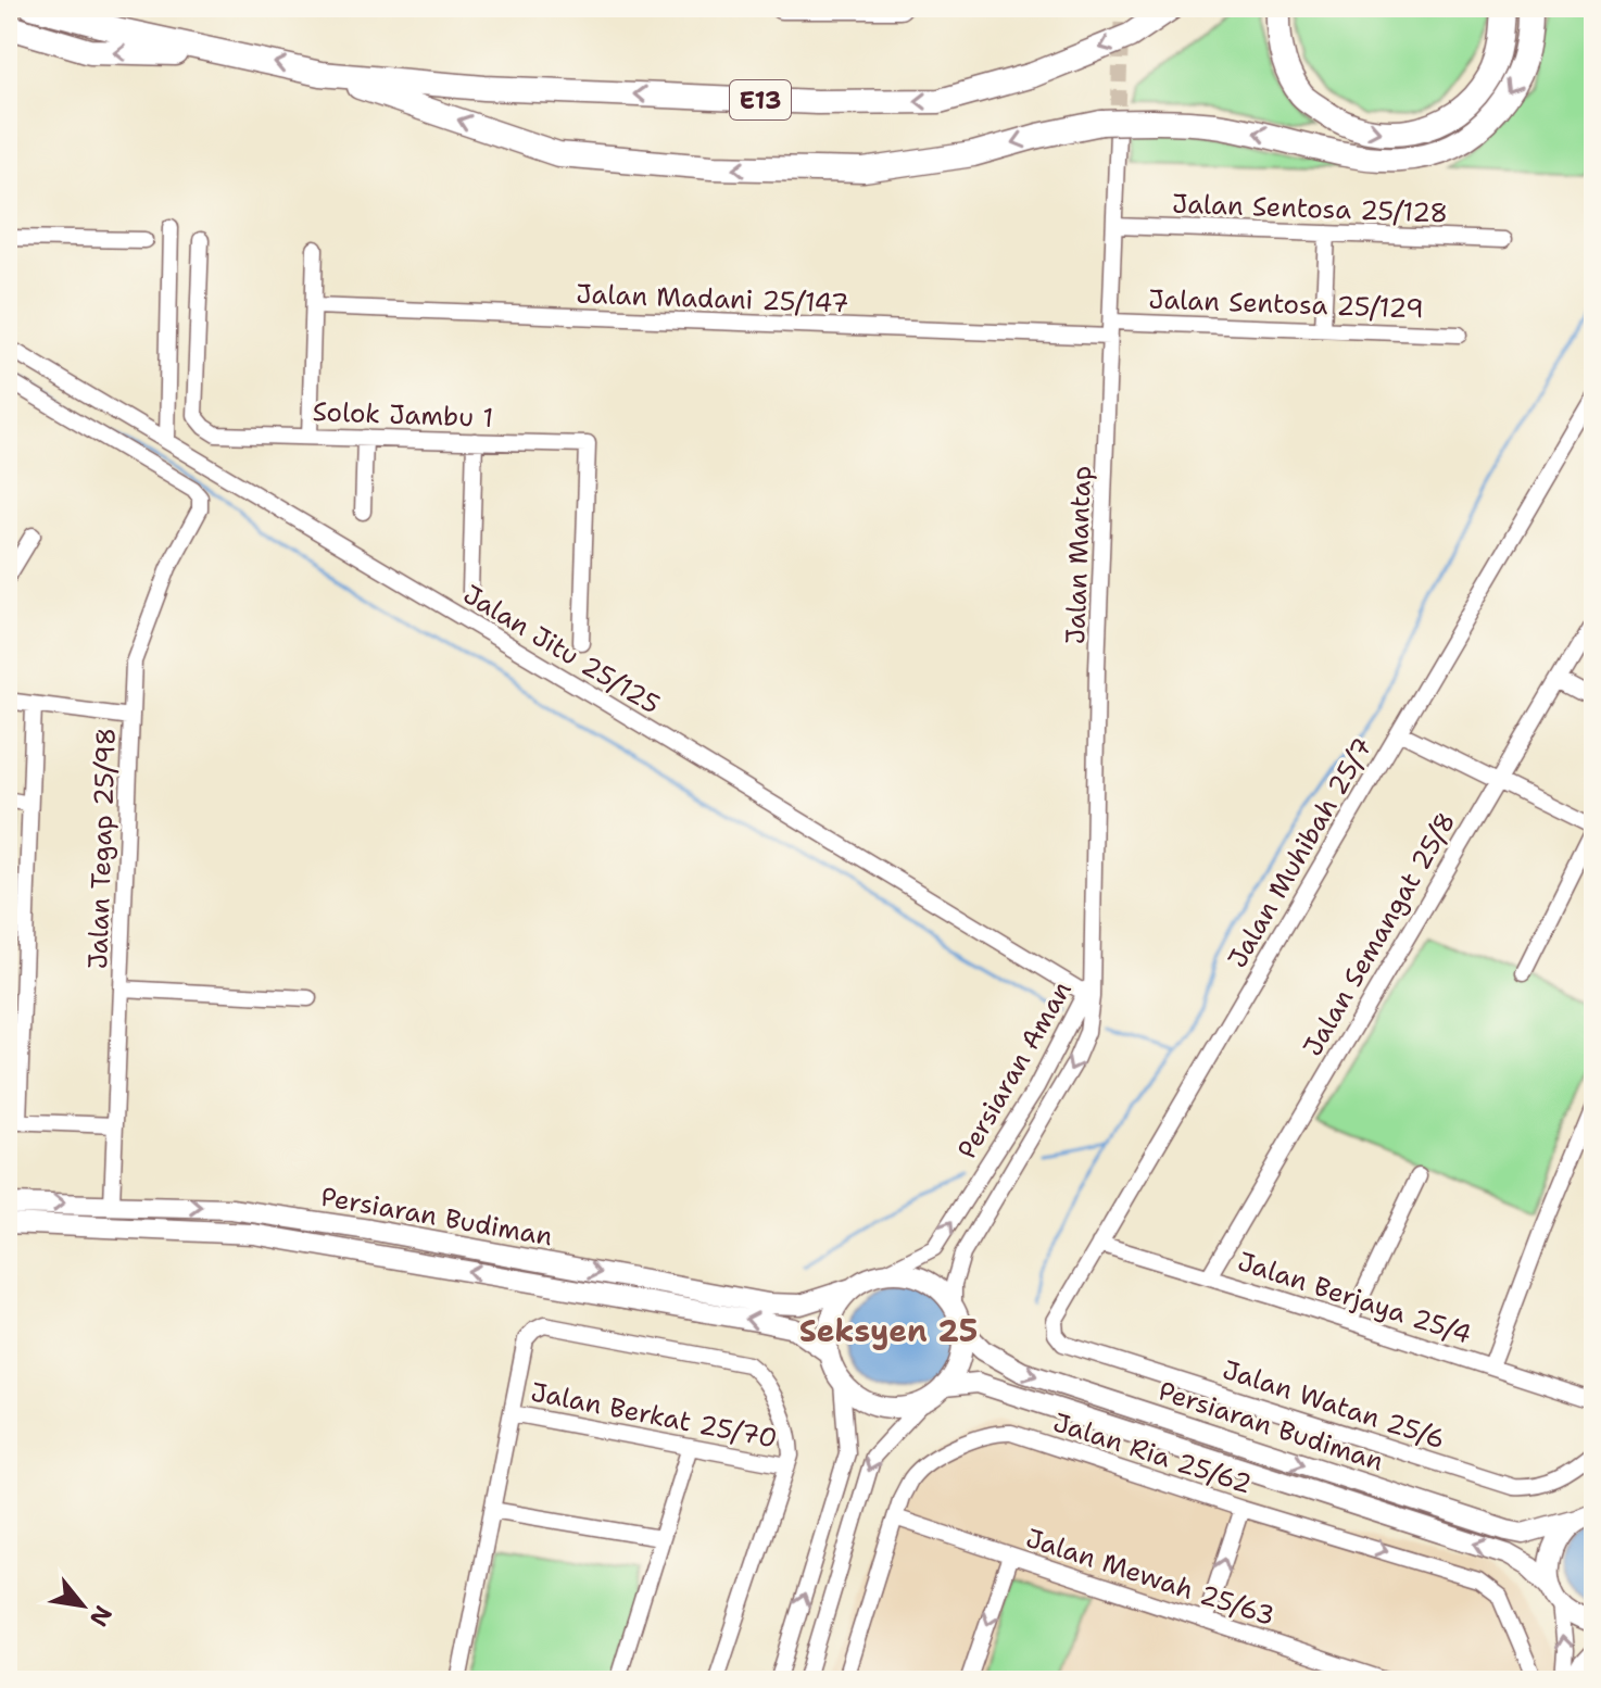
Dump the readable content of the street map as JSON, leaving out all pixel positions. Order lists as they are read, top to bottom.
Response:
{
  "streets": {
    "highway": ["E13"],
    "main road": ["Persiaran Budiman"],
    "street": [
      "Jalan Sentosa 25/128",
      "Jalan Madani 25/147",
      "Jalan Sentosa 25/129",
      "Solok Jambu 1",
      "Jalan Mantap",
      "Jalan Jitu 25/125",
      "Jalan Tegap 25/98",
      "Jalan Muhibah 25/7",
      "Jalan Semangat 25/8",
      "Persiaran Aman",
      "Jalan Berjaya 25/4",
      "Jalan Watan 25/6",
      "Jalan Berkat 25/70",
      "Jalan Ria 25/62",
      "Jalan Mewah 25/63"
    ]
  },
  "crossings": [
    ["Jalan Sentosa 25/128", "Jalan Mantap"],
    ["Jalan Madani 25/147", "Jalan Sentosa 25/129"],
    ["Jalan Madani 25/147", "Jalan Mantap"],
    ["Jalan Sentosa 25/129", "Jalan Mantap"],
    ["Jalan Mantap", "Jalan Jitu 25/125"],
    ["Jalan Mantap", "Persiaran Aman"],
    ["Jalan Jitu 25/125", "Persiaran Aman"],
    ["Jalan Tegap 25/98", "Persiaran Budiman"],
    ["Jalan Muhibah 25/7", "Jalan Berjaya 25/4"],
    ["Jalan Muhibah 25/7", "Jalan Watan 25/6"],
    ["Jalan Semangat 25/8", "Jalan Berjaya 25/4"],
    ["Persiaran Aman", "Persiaran Budiman"],
    ["Jalan Ria 25/62", "Jalan Mewah 25/63"]
  ],
  "one_way": ["Jalan Ria 25/62"],
  "districts": ["Seksyen 25"],
  "north": "bottom right"
}
